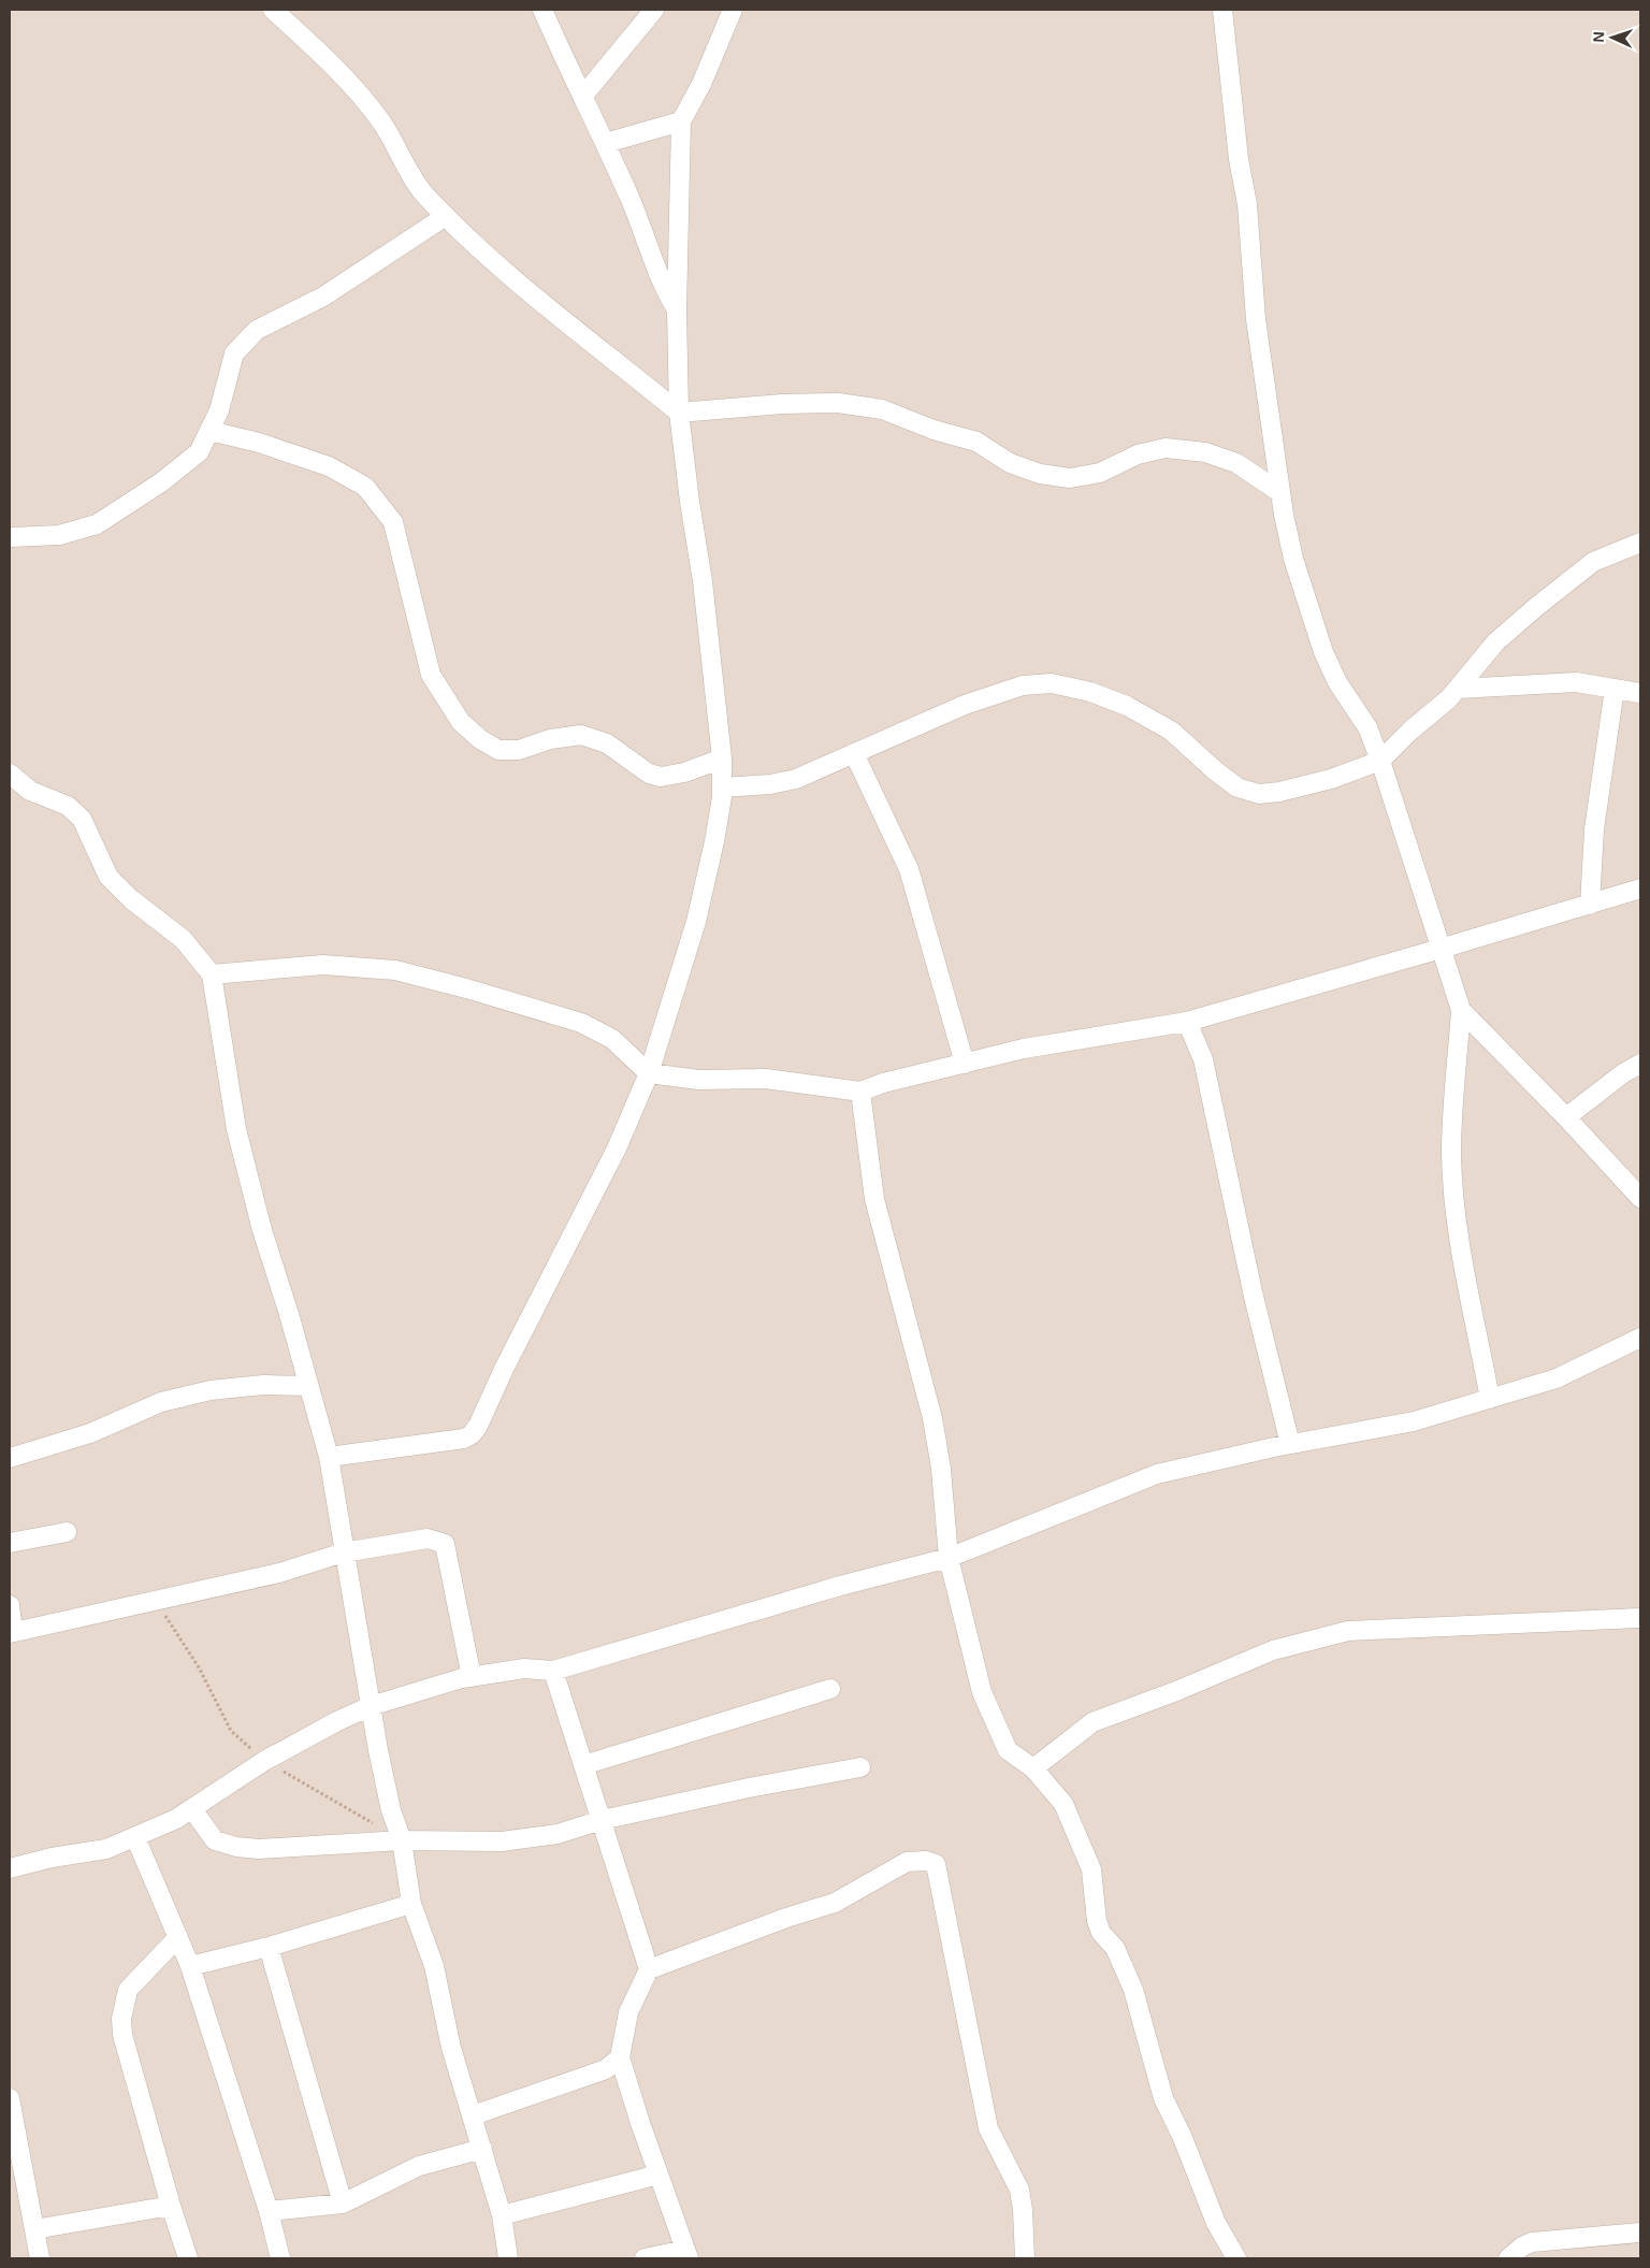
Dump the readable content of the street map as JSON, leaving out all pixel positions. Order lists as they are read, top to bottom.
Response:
{
  "north": "left"
}
